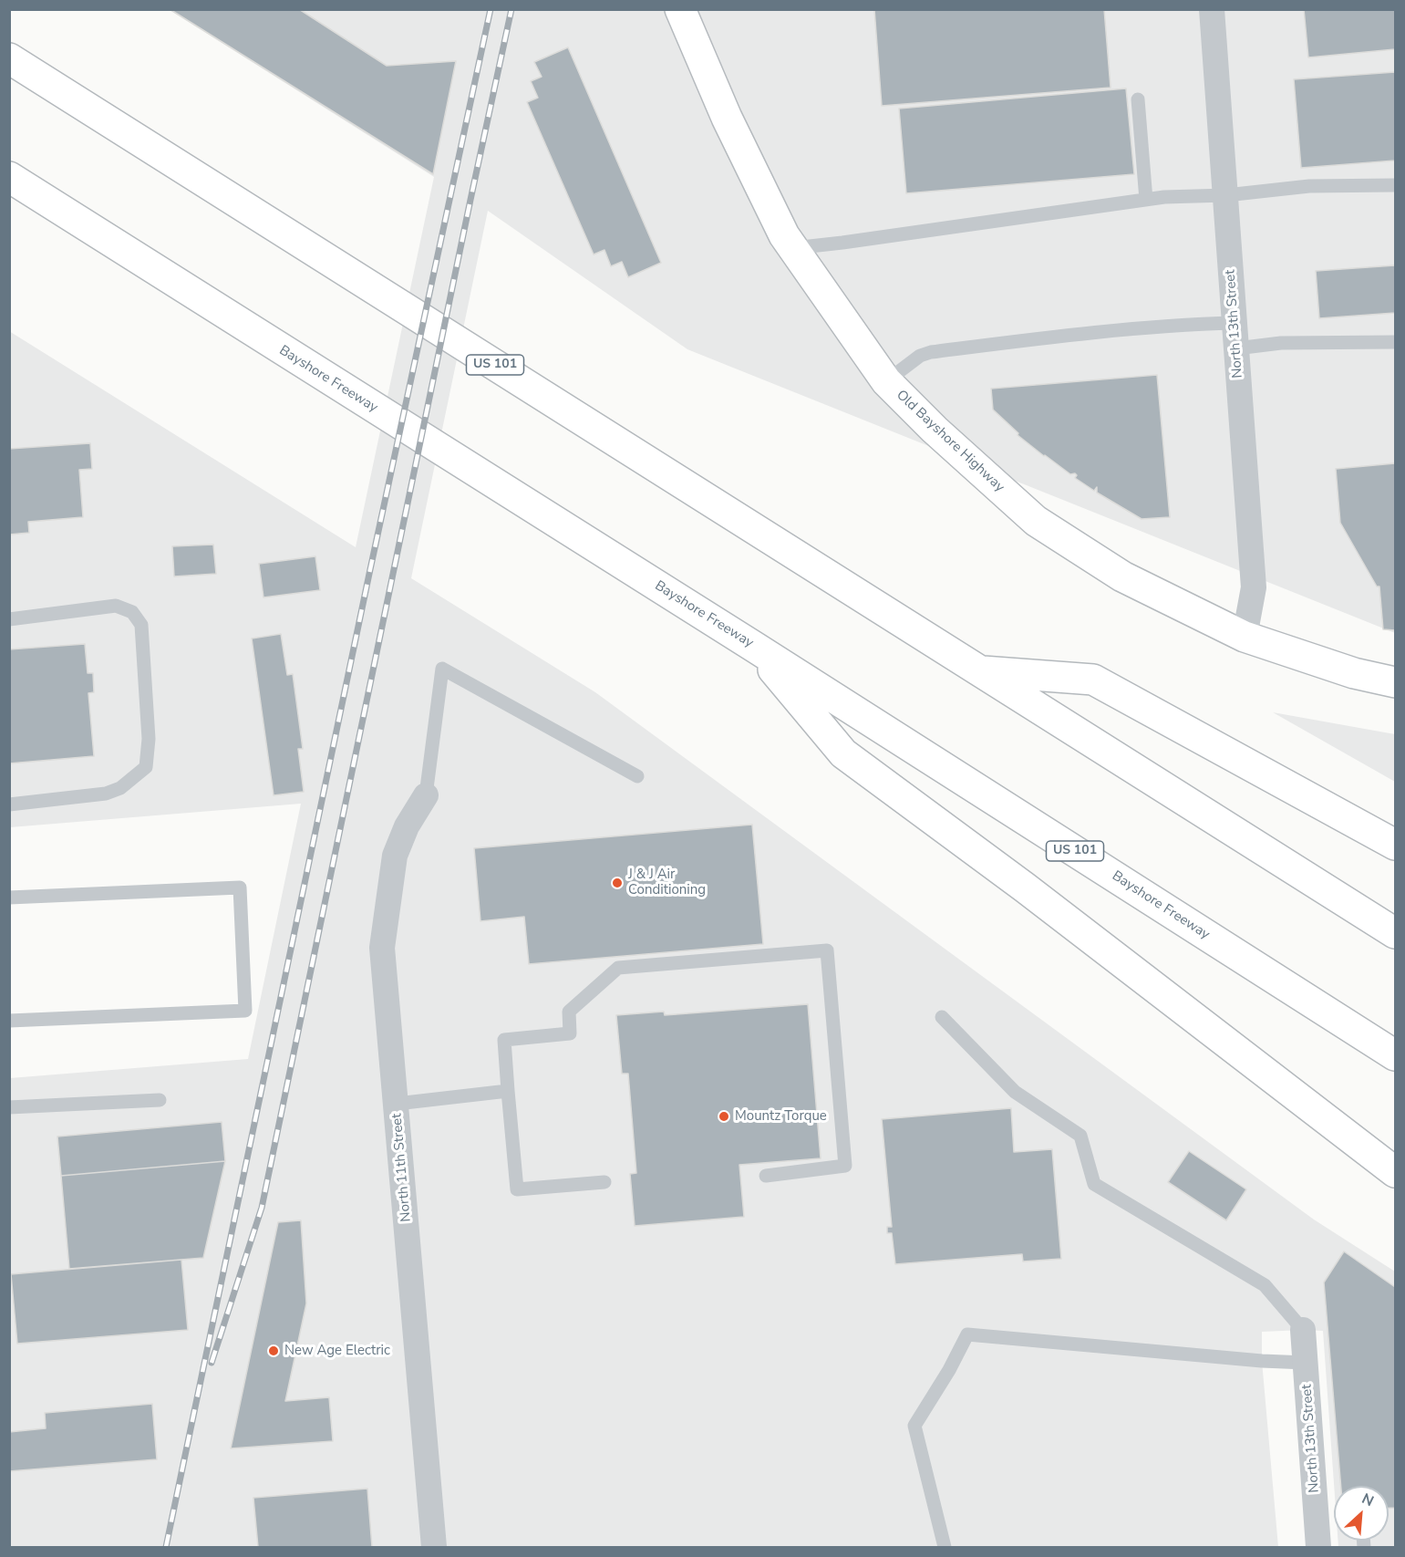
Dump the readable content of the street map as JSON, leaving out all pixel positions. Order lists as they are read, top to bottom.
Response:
{
  "streets": {
    "main road": ["US 101", "Bayshore Freeway", "Old Bayshore Highway"],
    "street": ["North 13th Street", "North 11th Street"]
  },
  "crossings": [
    ["North 13th Street", "Old Bayshore Highway"]
  ],
  "places": ["J & J Air Conditioning", "Mountz Torque", "New Age Electric"],
  "north": "top right"
}
